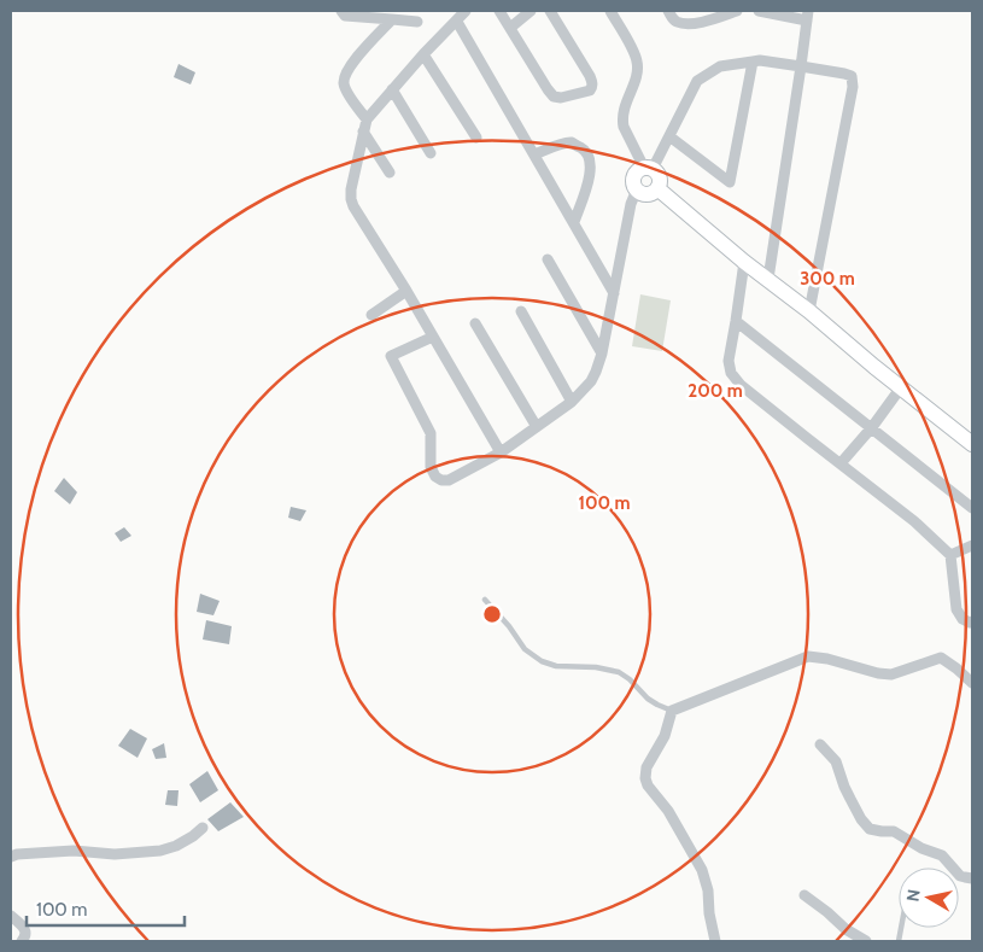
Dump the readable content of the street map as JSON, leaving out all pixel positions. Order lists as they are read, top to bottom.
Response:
{
  "scale_bar": "100 m",
  "north": "left",
  "rings": ["300 m", "200 m", "100 m"]
}
